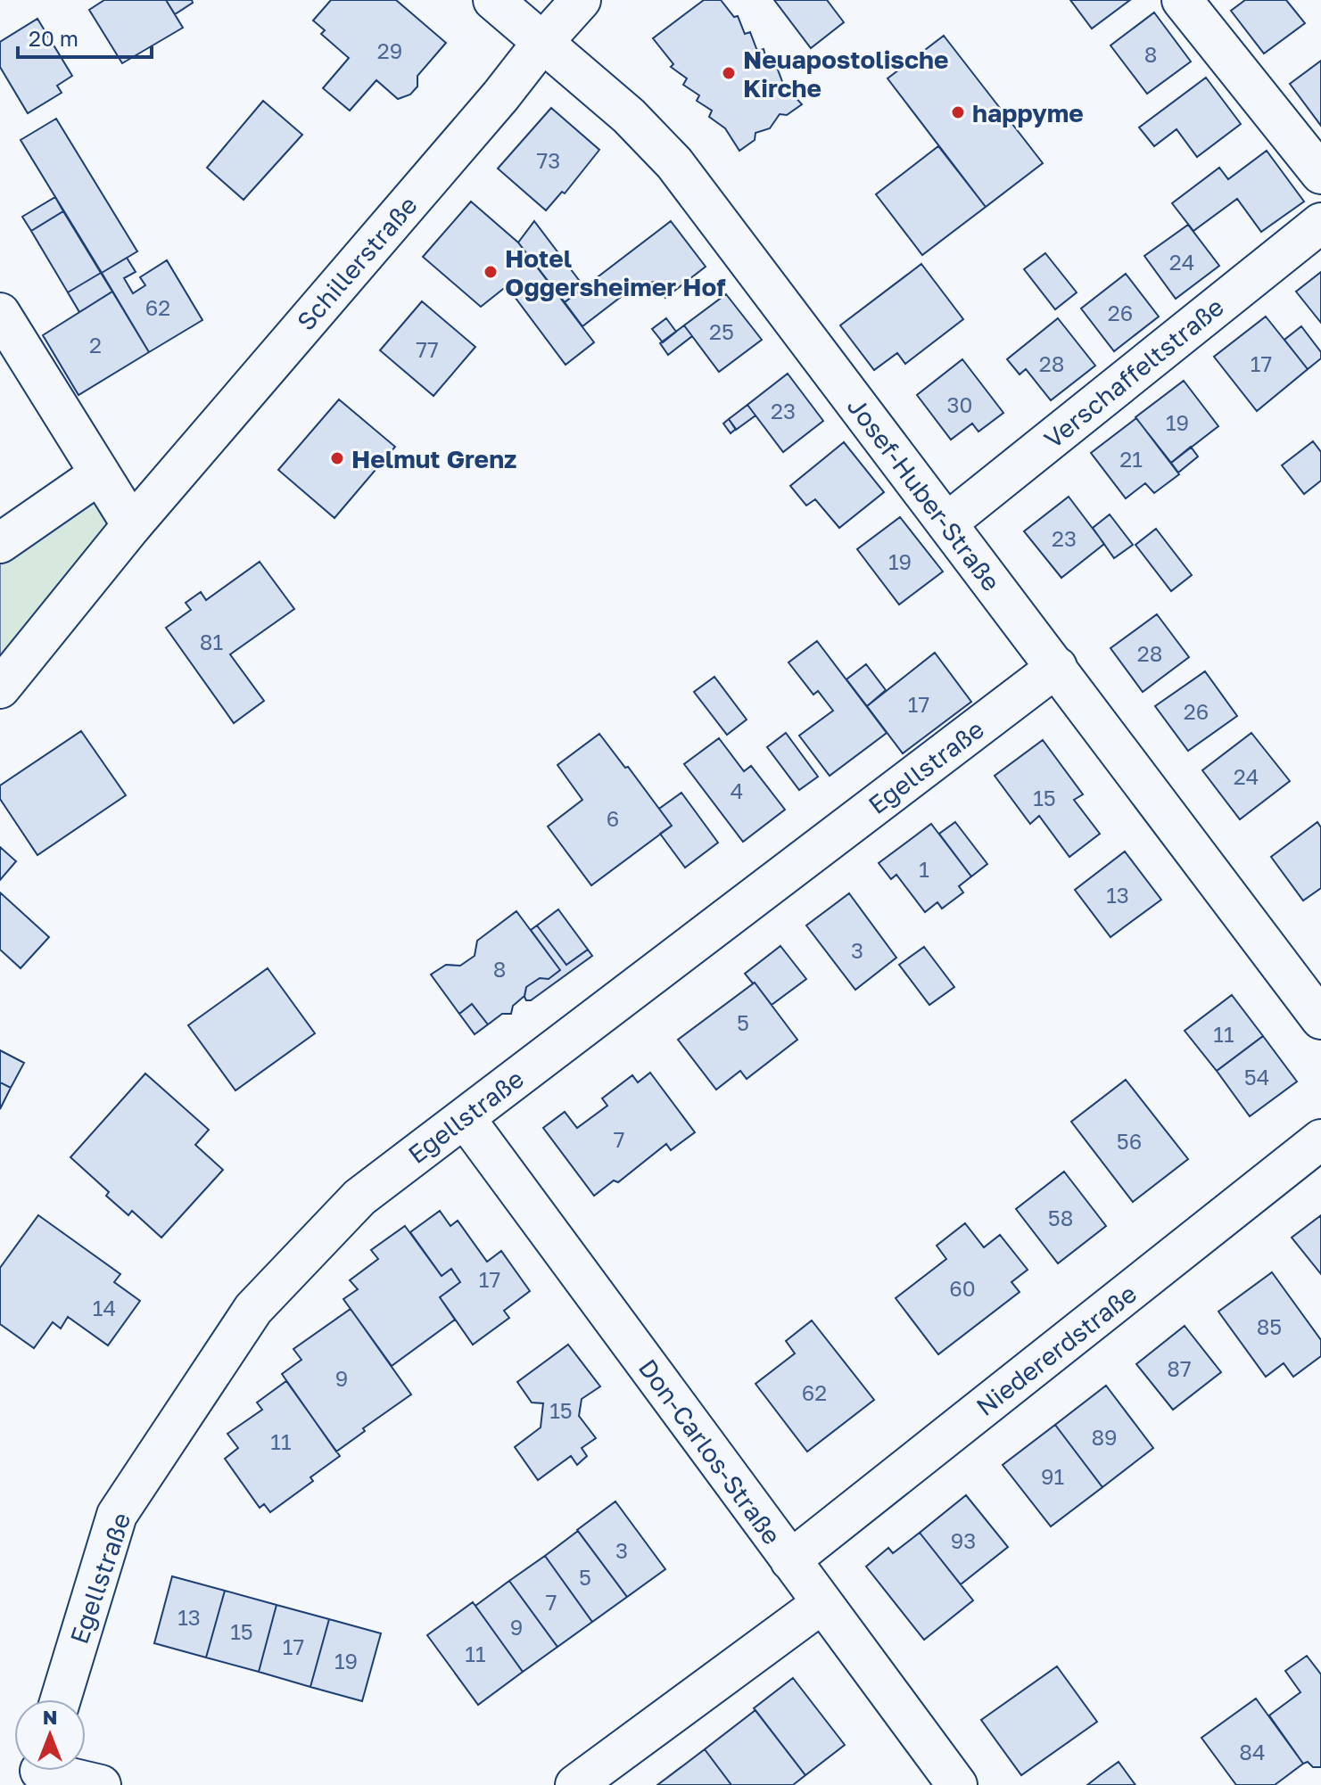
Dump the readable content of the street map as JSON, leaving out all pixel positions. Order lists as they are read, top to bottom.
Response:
{
  "streets": {
    "street": [
      "Schillerstraße",
      "Verschaffeltstraße",
      "Josef-Huber-Straße",
      "Egellstraße",
      "Niedererdstraße",
      "Don-Carlos-Straße"
    ]
  },
  "crossings": [
    ["Schillerstraße", "Josef-Huber-Straße"],
    ["Verschaffeltstraße", "Josef-Huber-Straße"],
    ["Josef-Huber-Straße", "Egellstraße"],
    ["Egellstraße", "Don-Carlos-Straße"],
    ["Niedererdstraße", "Don-Carlos-Straße"]
  ],
  "places": [
    "Neuapostolische Kirche",
    "happyme",
    "Hotel Oggersheimer Hof",
    "Helmut Grenz"
  ],
  "house_numbers": [
    "29",
    "8",
    "73",
    "24",
    "62",
    "26",
    "25",
    "2",
    "77",
    "28",
    "17",
    "30",
    "23",
    "19",
    "21",
    "23",
    "19",
    "81",
    "28",
    "17",
    "26",
    "24",
    "4",
    "15",
    "6",
    "1",
    "13",
    "3",
    "8",
    "5",
    "11",
    "54",
    "7",
    "56",
    "58",
    "17",
    "60",
    "14",
    "85",
    "87",
    "9",
    "62",
    "15",
    "89",
    "11",
    "91",
    "93",
    "3",
    "5",
    "7",
    "13",
    "9",
    "15",
    "17",
    "11",
    "19",
    "84"
  ],
  "scale_bar": "20 m",
  "north": "top"
}
